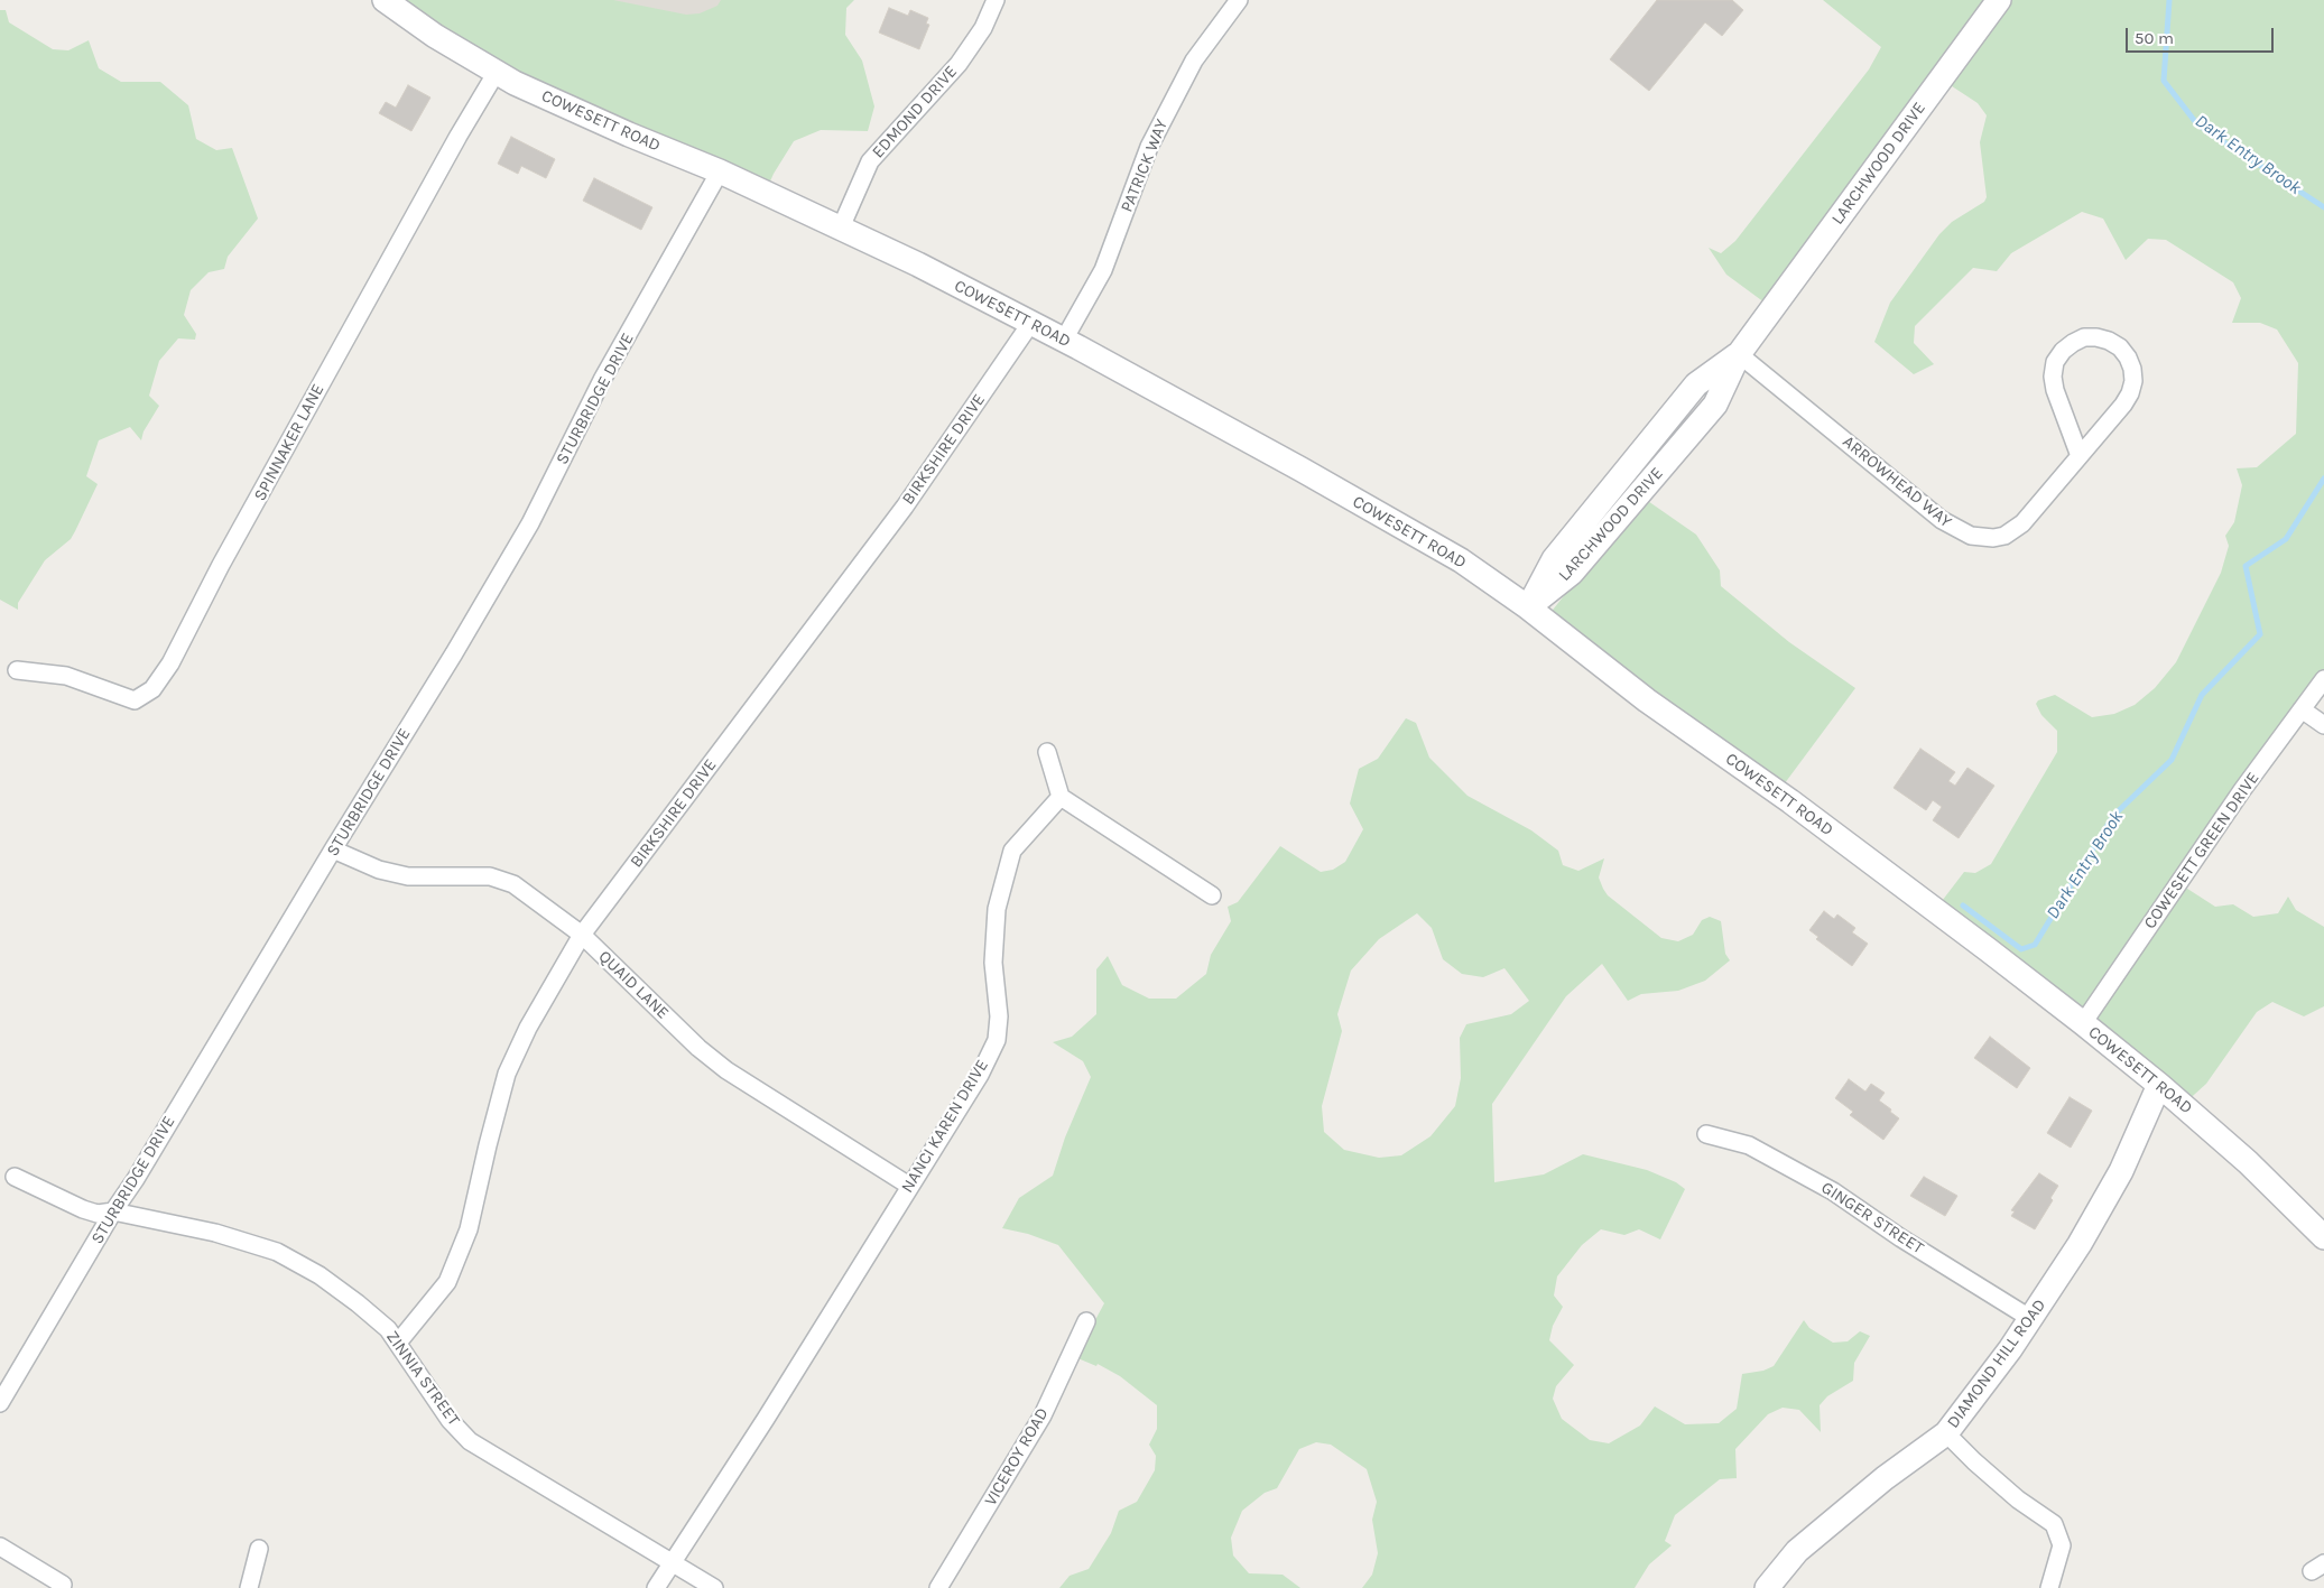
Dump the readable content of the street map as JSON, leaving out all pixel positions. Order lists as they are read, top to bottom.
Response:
{
  "streets": {
    "main road": ["COWESETT ROAD", "LARCHWOOD DRIVE", "DIAMOND HILL ROAD"],
    "street": [
      "EDMOND DRIVE",
      "PATRICK WAY",
      "STURBRIDGE DRIVE",
      "SPINNAKER LANE",
      "BIRKSHIRE DRIVE",
      "ARROWHEAD WAY",
      "COWESETT GREEN DRIVE",
      "QUAID LANE",
      "NANCI KAREN DRIVE",
      "GINGER STREET",
      "ZINNIA STREET",
      "VICEROY ROAD"
    ]
  },
  "crossings": [
    ["EDMOND DRIVE", "COWESETT ROAD"],
    ["COWESETT ROAD", "LARCHWOOD DRIVE"],
    ["COWESETT ROAD", "PATRICK WAY"],
    ["COWESETT ROAD", "STURBRIDGE DRIVE"],
    ["COWESETT ROAD", "SPINNAKER LANE"],
    ["COWESETT ROAD", "BIRKSHIRE DRIVE"],
    ["COWESETT ROAD", "COWESETT GREEN DRIVE"],
    ["COWESETT ROAD", "DIAMOND HILL ROAD"],
    ["LARCHWOOD DRIVE", "ARROWHEAD WAY"],
    ["STURBRIDGE DRIVE", "QUAID LANE"],
    ["STURBRIDGE DRIVE", "ZINNIA STREET"],
    ["BIRKSHIRE DRIVE", "QUAID LANE"],
    ["BIRKSHIRE DRIVE", "ZINNIA STREET"],
    ["QUAID LANE", "NANCI KAREN DRIVE"],
    ["NANCI KAREN DRIVE", "ZINNIA STREET"],
    ["GINGER STREET", "DIAMOND HILL ROAD"]
  ],
  "water": ["Dark Entry Brook"],
  "scale_bar": "50 m"
}
